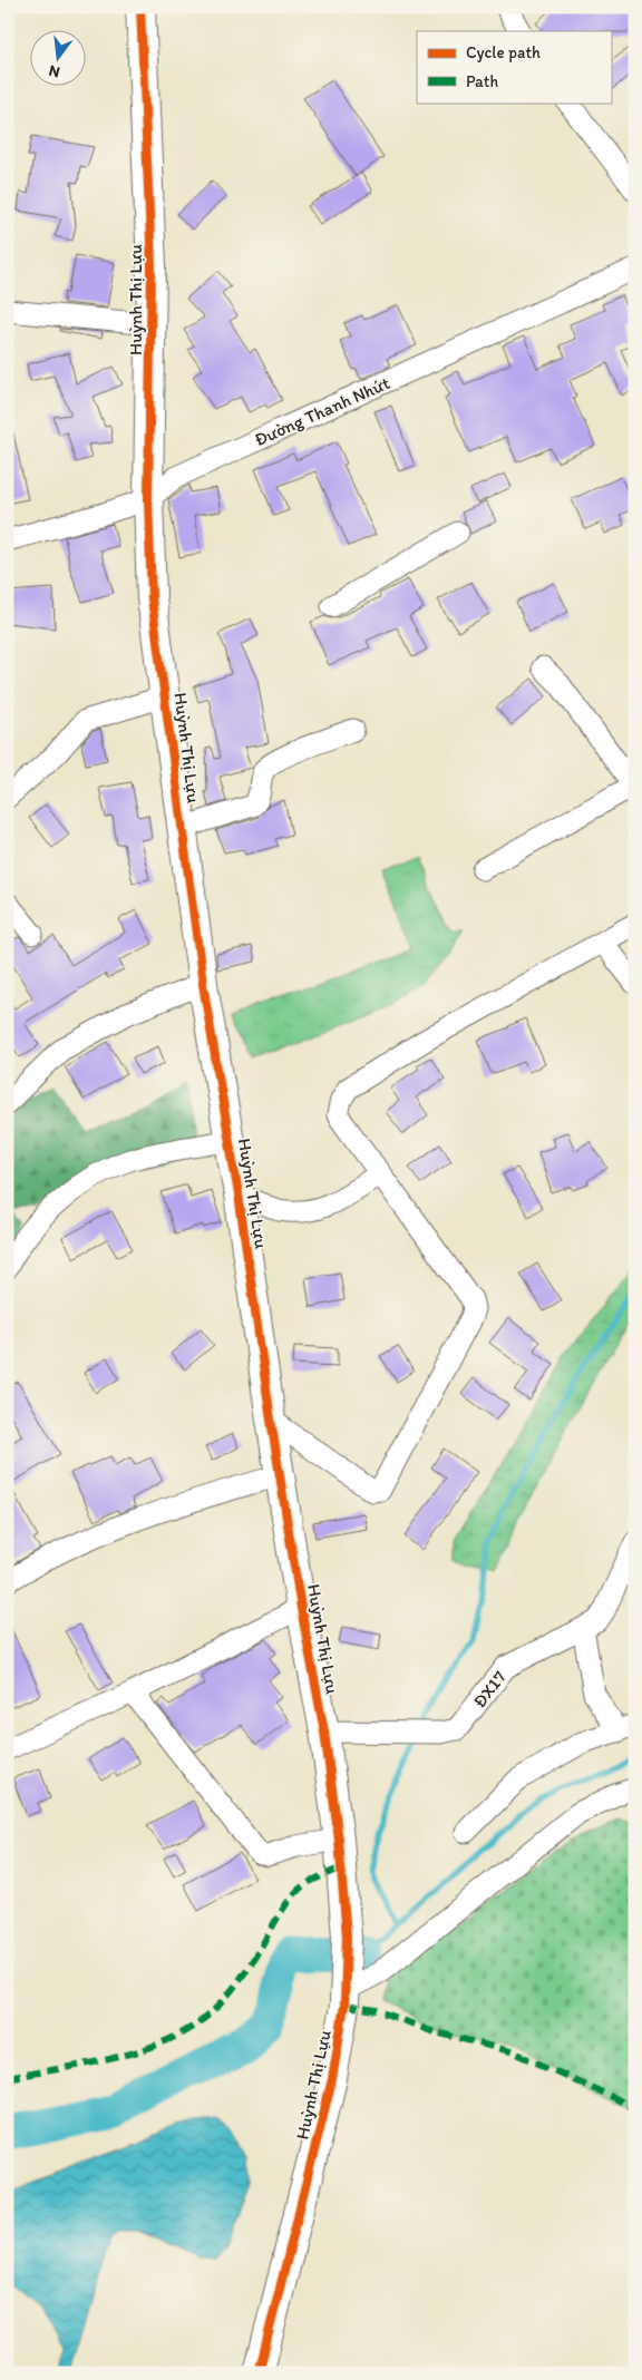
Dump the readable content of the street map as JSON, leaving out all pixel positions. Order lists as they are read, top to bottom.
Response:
{
  "streets": {
    "street": ["Huỳnh Thị Lựu", "Đường Thanh Nhứt", "ĐX17"]
  },
  "crossings": [
    ["Huỳnh Thị Lựu", "Đường Thanh Nhứt"],
    ["Huỳnh Thị Lựu", "ĐX17"]
  ],
  "legend": ["Cycle path", "Path"],
  "north": "bottom"
}
